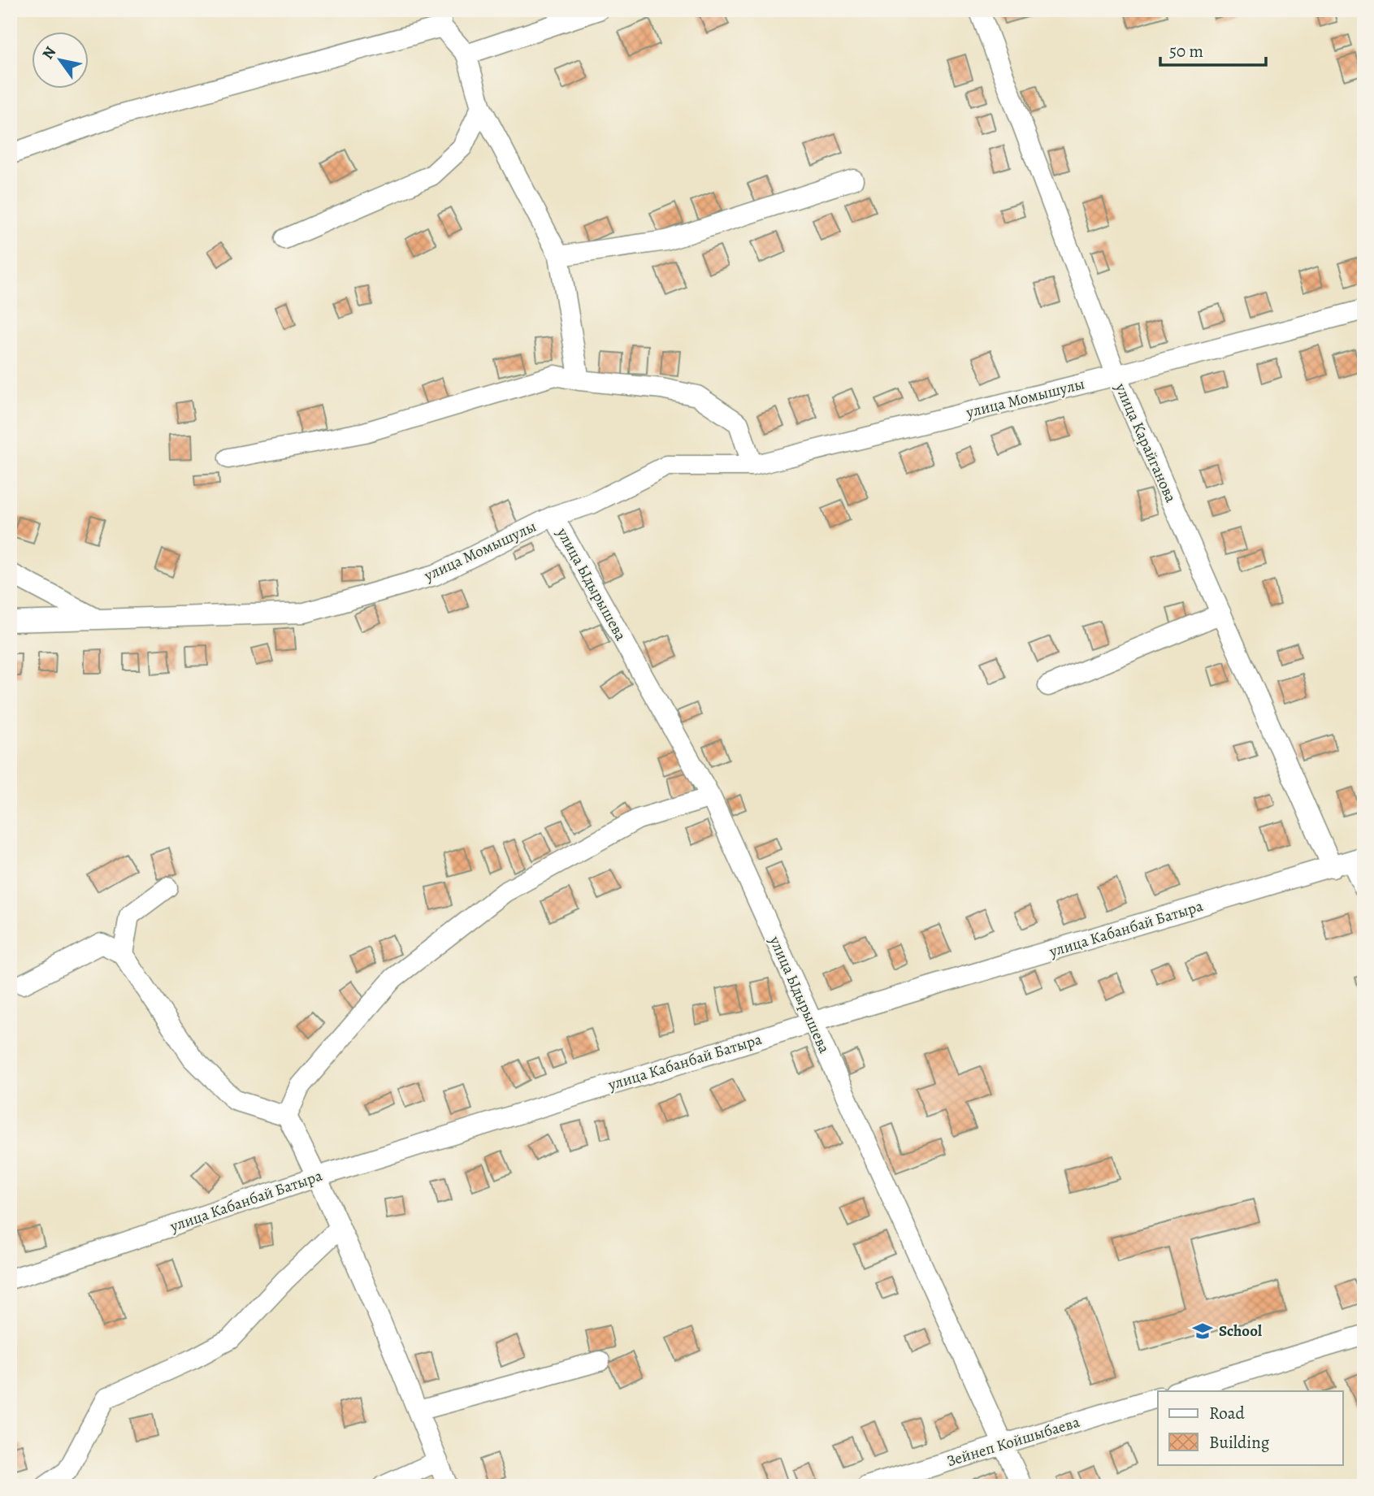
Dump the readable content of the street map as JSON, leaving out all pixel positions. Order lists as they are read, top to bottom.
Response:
{
  "streets": {
    "street": [
      "улица Момышулы",
      "улица Карайганова",
      "улица Ыдырышева",
      "улица Кабанбай Батыра",
      "Зейнеп Койшыбаева"
    ]
  },
  "crossings": [
    ["улица Момышулы", "улица Карайганова"],
    ["улица Момышулы", "улица Ыдырышева"],
    ["улица Карайганова", "улица Кабанбай Батыра"],
    ["улица Ыдырышева", "улица Кабанбай Батыра"],
    ["улица Ыдырышева", "Зейнеп Койшыбаева"]
  ],
  "places": {
    "school or university": ["School"]
  },
  "legend": ["Road", "Building"],
  "scale_bar": "50 m",
  "north": "top left"
}
